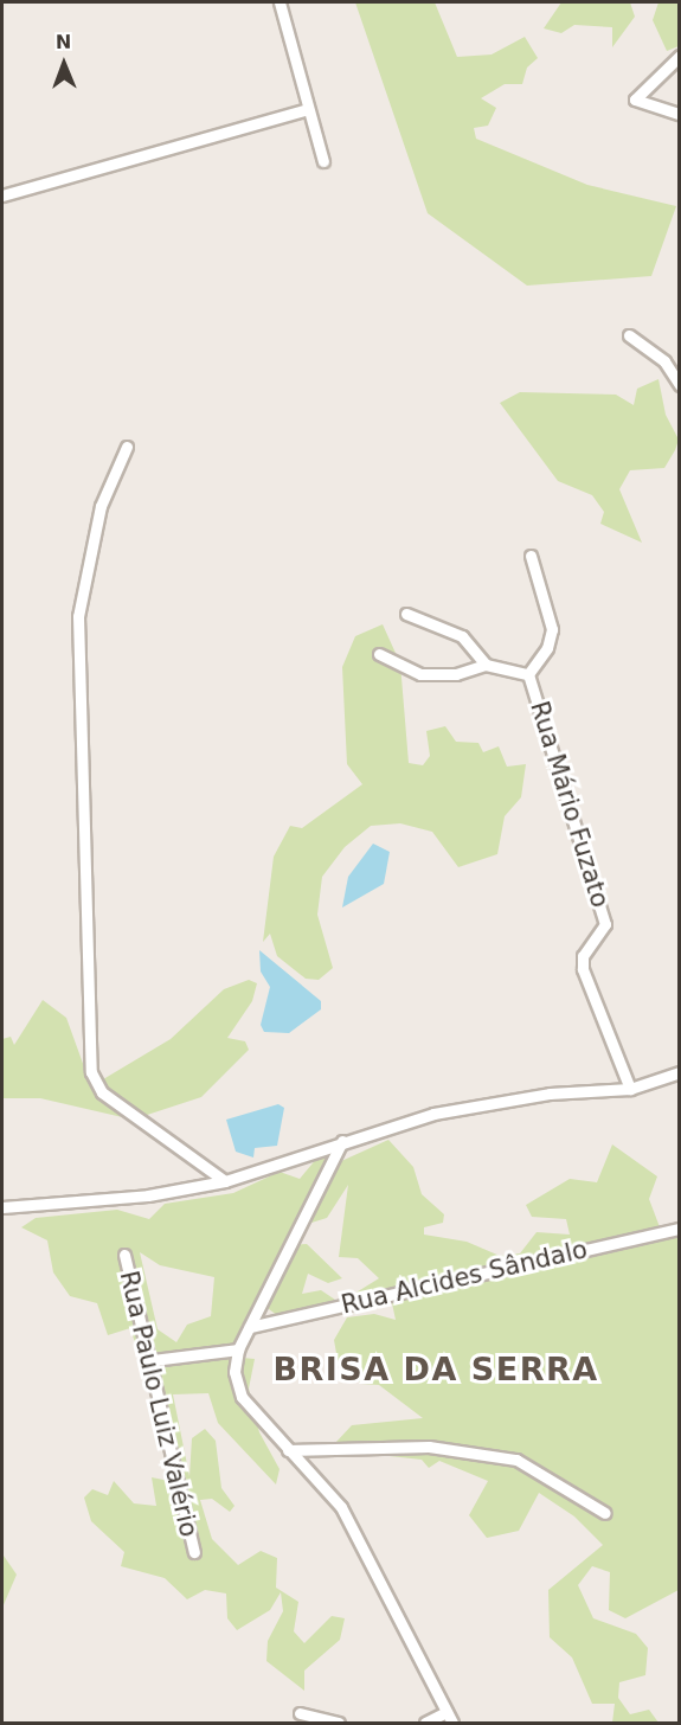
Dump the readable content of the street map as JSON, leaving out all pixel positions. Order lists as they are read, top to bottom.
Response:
{
  "streets": {
    "street": ["Rua Mário Fuzato", "Rua Alcides Sândalo", "Rua Paulo Luiz Valério"]
  },
  "districts": ["BRISA DA SERRA"],
  "north": "top"
}
